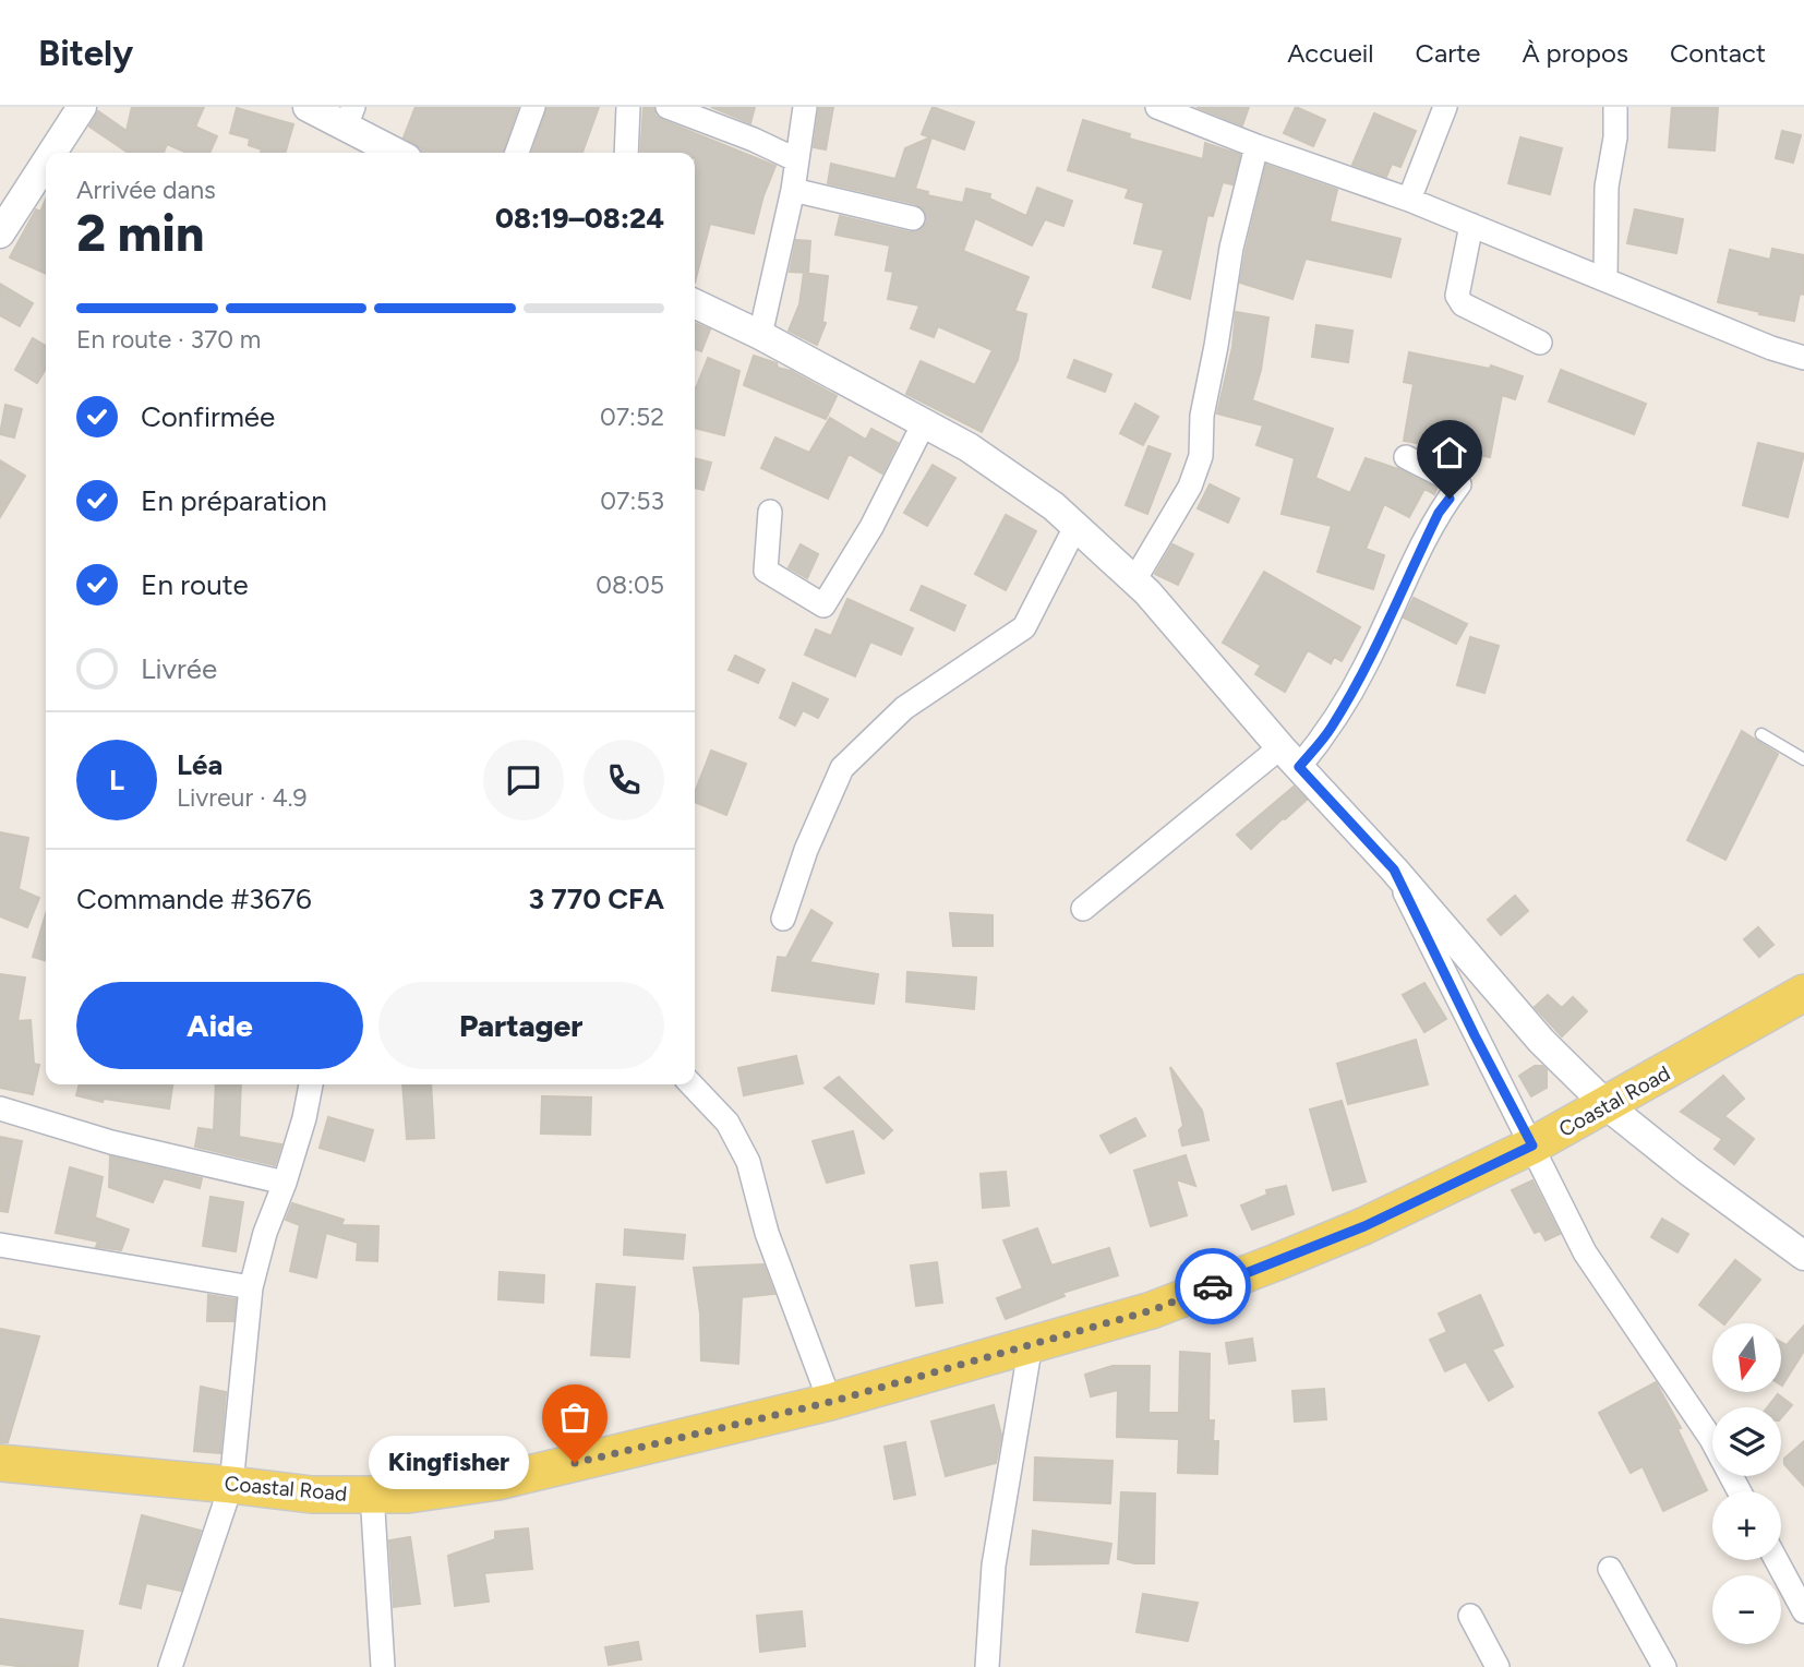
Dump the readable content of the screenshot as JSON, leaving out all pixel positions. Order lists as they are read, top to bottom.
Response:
{
  "streets": {
    "main road": ["Coastal Road"]
  },
  "places": ["Kingfisher"],
  "north": "bottom",
  "page": {
    "header": "Bitely",
    "nav": [
      "Accueil",
      "Carte",
      "À propos",
      "Contact"
    ],
    "heading": ["2 min", "Arrivée dans", "08:19–08:24"],
    "panel": [
      "Léa",
      "Livreur · 4.9",
      "Commande #3676",
      "3 770 CFA"
    ],
    "bar": "En route · 370 m",
    "list": [
      ["Confirmée", "07:52"],
      ["En préparation", "07:53"],
      ["En route", "08:05"],
      "Livrée"
    ],
    "round": "L",
    "buttons": ["Aide", "Partager"],
    "map_buttons": ["+", "−"],
    "bubble": "Kingfisher"
  }
}
